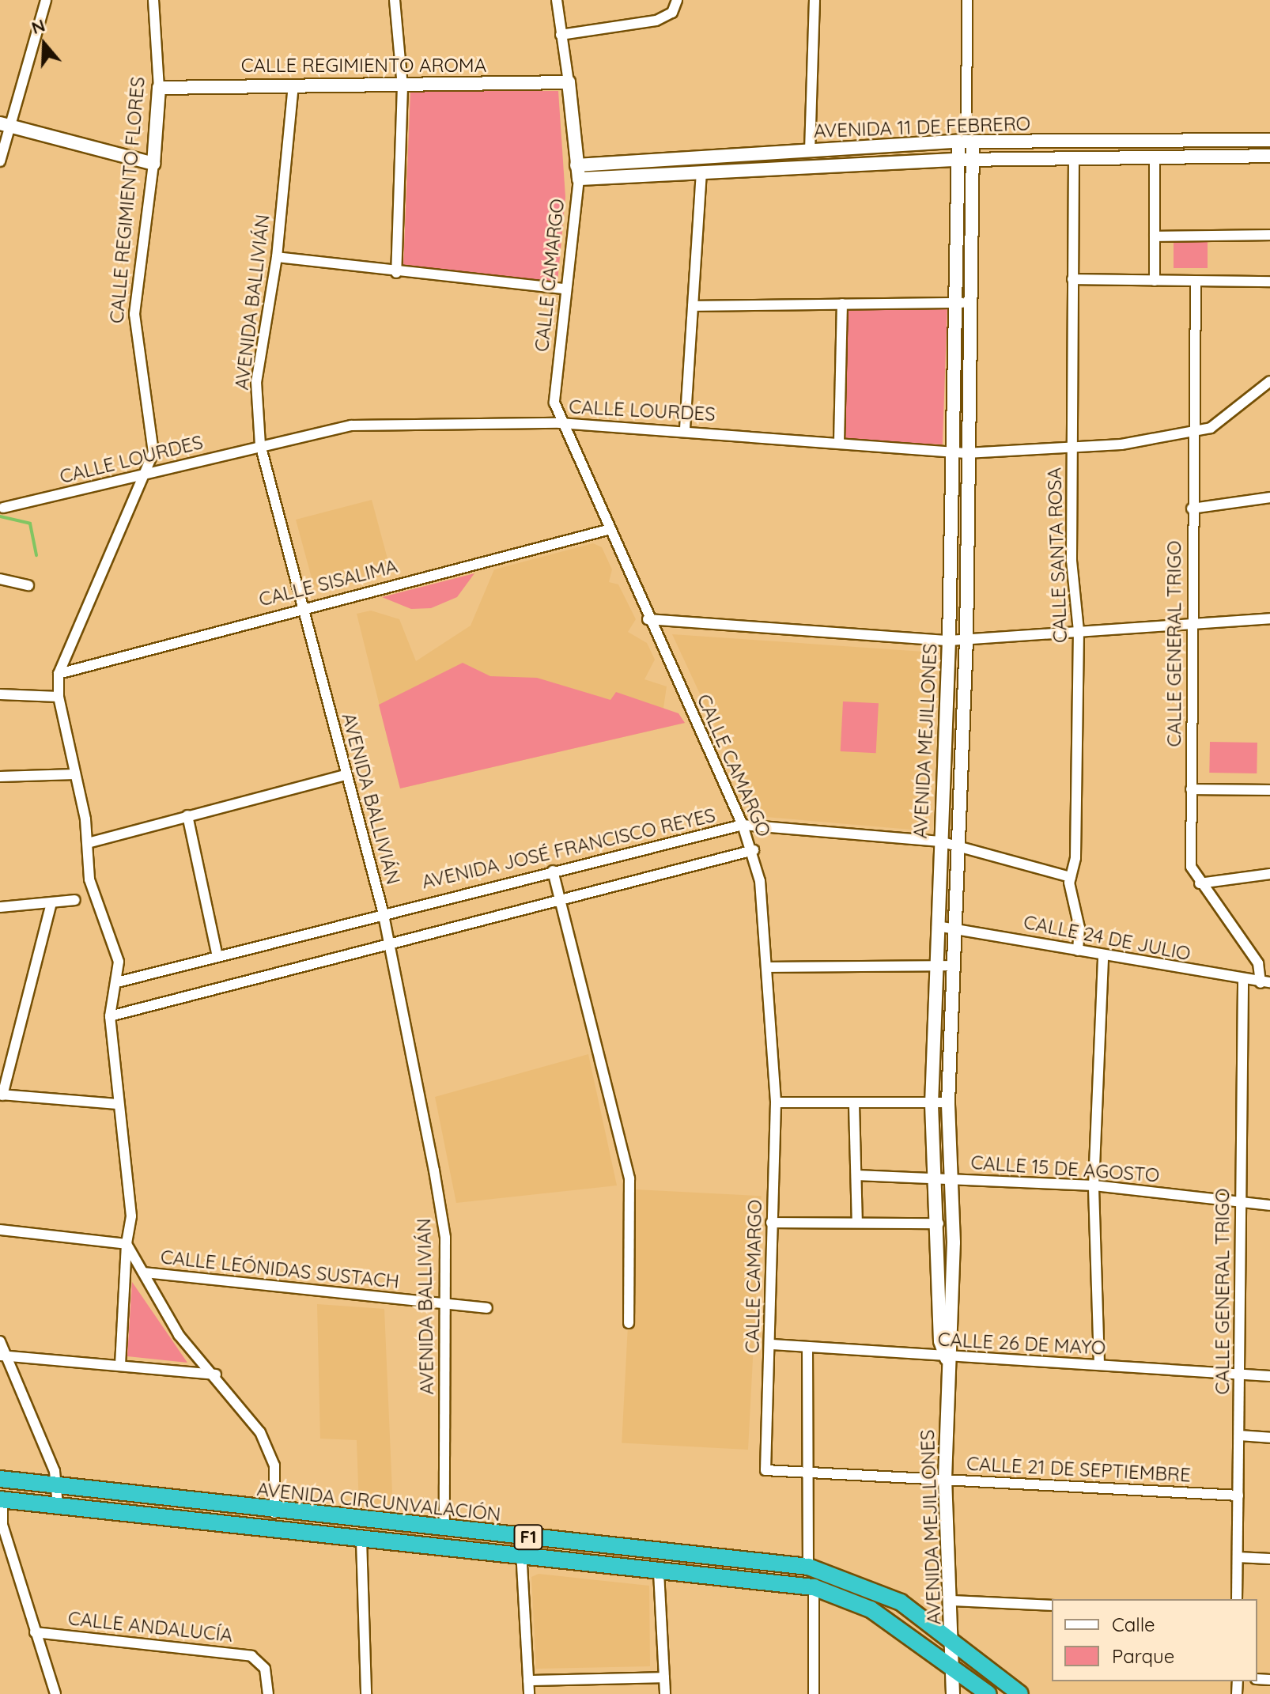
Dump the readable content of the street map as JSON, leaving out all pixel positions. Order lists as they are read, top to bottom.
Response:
{
  "streets": {
    "highway": ["AVENIDA CIRCUNVALACIÓN", "F1"],
    "street": [
      "CALLE REGIMIENTO AROMA",
      "AVENIDA 11 DE FEBRERO",
      "CALLE REGIMIENTO FLORES",
      "CALLE CAMARGO",
      "AVENIDA BALLIVIÁN",
      "CALLE LOURDES",
      "CALLE SANTA ROSA",
      "CALLE SISALIMA",
      "CALLE GENERAL TRIGO",
      "AVENIDA MEJILLONES",
      "AVENIDA JOSÉ FRANCISCO REYES",
      "CALLE 24 DE JULIO",
      "CALLE 15 DE AGOSTO",
      "CALLE LEÓNIDAS SUSTACH",
      "CALLE 26 DE MAYO",
      "CALLE 21 DE SEPTIEMBRE",
      "CALLE ANDALUCÍA"
    ]
  },
  "crossings": [
    ["CALLE REGIMIENTO AROMA", "CALLE REGIMIENTO FLORES"],
    ["CALLE REGIMIENTO AROMA", "AVENIDA BALLIVIÁN"],
    ["AVENIDA 11 DE FEBRERO", "CALLE CAMARGO"],
    ["AVENIDA 11 DE FEBRERO", "CALLE SANTA ROSA"],
    ["AVENIDA 11 DE FEBRERO", "AVENIDA MEJILLONES"],
    ["CALLE REGIMIENTO FLORES", "CALLE LOURDES"],
    ["CALLE REGIMIENTO FLORES", "CALLE SISALIMA"],
    ["CALLE REGIMIENTO FLORES", "AVENIDA JOSÉ FRANCISCO REYES"],
    ["CALLE CAMARGO", "CALLE LOURDES"],
    ["CALLE CAMARGO", "CALLE SISALIMA"],
    ["CALLE CAMARGO", "AVENIDA JOSÉ FRANCISCO REYES"],
    ["CALLE CAMARGO", "CALLE 26 DE MAYO"],
    ["CALLE CAMARGO", "CALLE 21 DE SEPTIEMBRE"],
    ["AVENIDA BALLIVIÁN", "CALLE LOURDES"],
    ["AVENIDA BALLIVIÁN", "CALLE SISALIMA"],
    ["AVENIDA BALLIVIÁN", "AVENIDA JOSÉ FRANCISCO REYES"],
    ["AVENIDA BALLIVIÁN", "CALLE LEÓNIDAS SUSTACH"],
    ["AVENIDA BALLIVIÁN", "AVENIDA CIRCUNVALACIÓN"],
    ["CALLE LOURDES", "CALLE SANTA ROSA"],
    ["CALLE LOURDES", "CALLE GENERAL TRIGO"],
    ["CALLE LOURDES", "AVENIDA MEJILLONES"],
    ["CALLE SANTA ROSA", "AVENIDA JOSÉ FRANCISCO REYES"],
    ["CALLE SANTA ROSA", "CALLE 24 DE JULIO"],
    ["CALLE GENERAL TRIGO", "CALLE 24 DE JULIO"],
    ["CALLE GENERAL TRIGO", "CALLE 15 DE AGOSTO"],
    ["CALLE GENERAL TRIGO", "CALLE 26 DE MAYO"],
    ["CALLE GENERAL TRIGO", "CALLE 21 DE SEPTIEMBRE"],
    ["AVENIDA MEJILLONES", "AVENIDA JOSÉ FRANCISCO REYES"],
    ["AVENIDA MEJILLONES", "CALLE 24 DE JULIO"],
    ["AVENIDA MEJILLONES", "CALLE 15 DE AGOSTO"],
    ["AVENIDA MEJILLONES", "CALLE 26 DE MAYO"],
    ["AVENIDA MEJILLONES", "CALLE 21 DE SEPTIEMBRE"],
    ["AVENIDA MEJILLONES", "AVENIDA CIRCUNVALACIÓN"]
  ],
  "legend": ["Calle", "Parque"],
  "north": "top"
}
